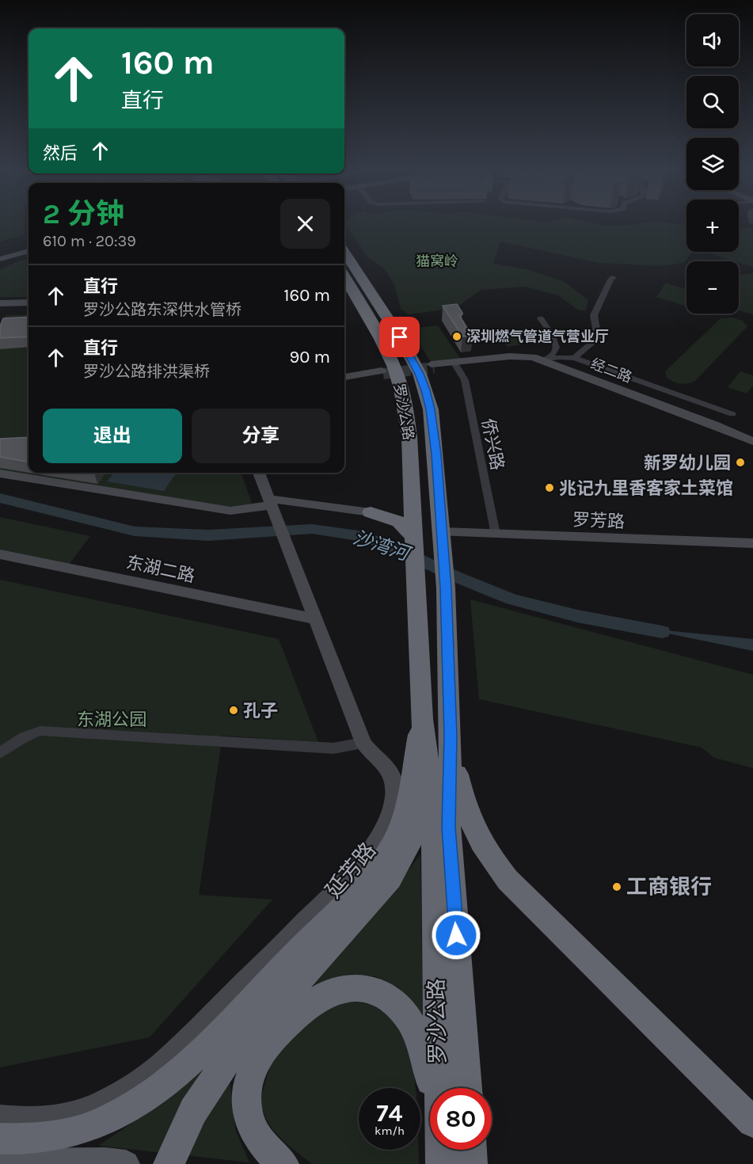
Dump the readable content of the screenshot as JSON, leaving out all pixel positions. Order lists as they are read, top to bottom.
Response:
{
  "streets": {
    "highway": ["罗沙公路"],
    "street": [
      "经二路",
      "侨兴路",
      "罗芳路",
      "东湖二路",
      "延芳路"
    ]
  },
  "crossings": [
    ["经二路", "侨兴路"],
    ["罗沙公路", "罗芳路"],
    ["侨兴路", "罗芳路"],
    ["东湖二路", "延芳路"]
  ],
  "water": ["沙湾河"],
  "parks": ["猫窝岭", "东湖公园"],
  "places": [
    "深圳燃气管道气营业厅",
    "新罗幼儿园",
    "兆记九里香客家土菜馆",
    "孔子",
    "工商银行"
  ],
  "page": {
    "map_buttons": ["+", "−"],
    "turn": ["160 m", "直行"],
    "then": "然后",
    "heading": ["2 分钟", "610 m · 20:39"],
    "list": [
      {
        "name": "直行",
        "note": "罗沙公路东深供水管桥",
        "value": "160 m"
      },
      {
        "name": "直行",
        "note": "罗沙公路排洪渠桥",
        "value": "90 m"
      }
    ],
    "buttons": ["退出", "分享"],
    "speed": "74 km/h",
    "limit": "80"
  }
}
